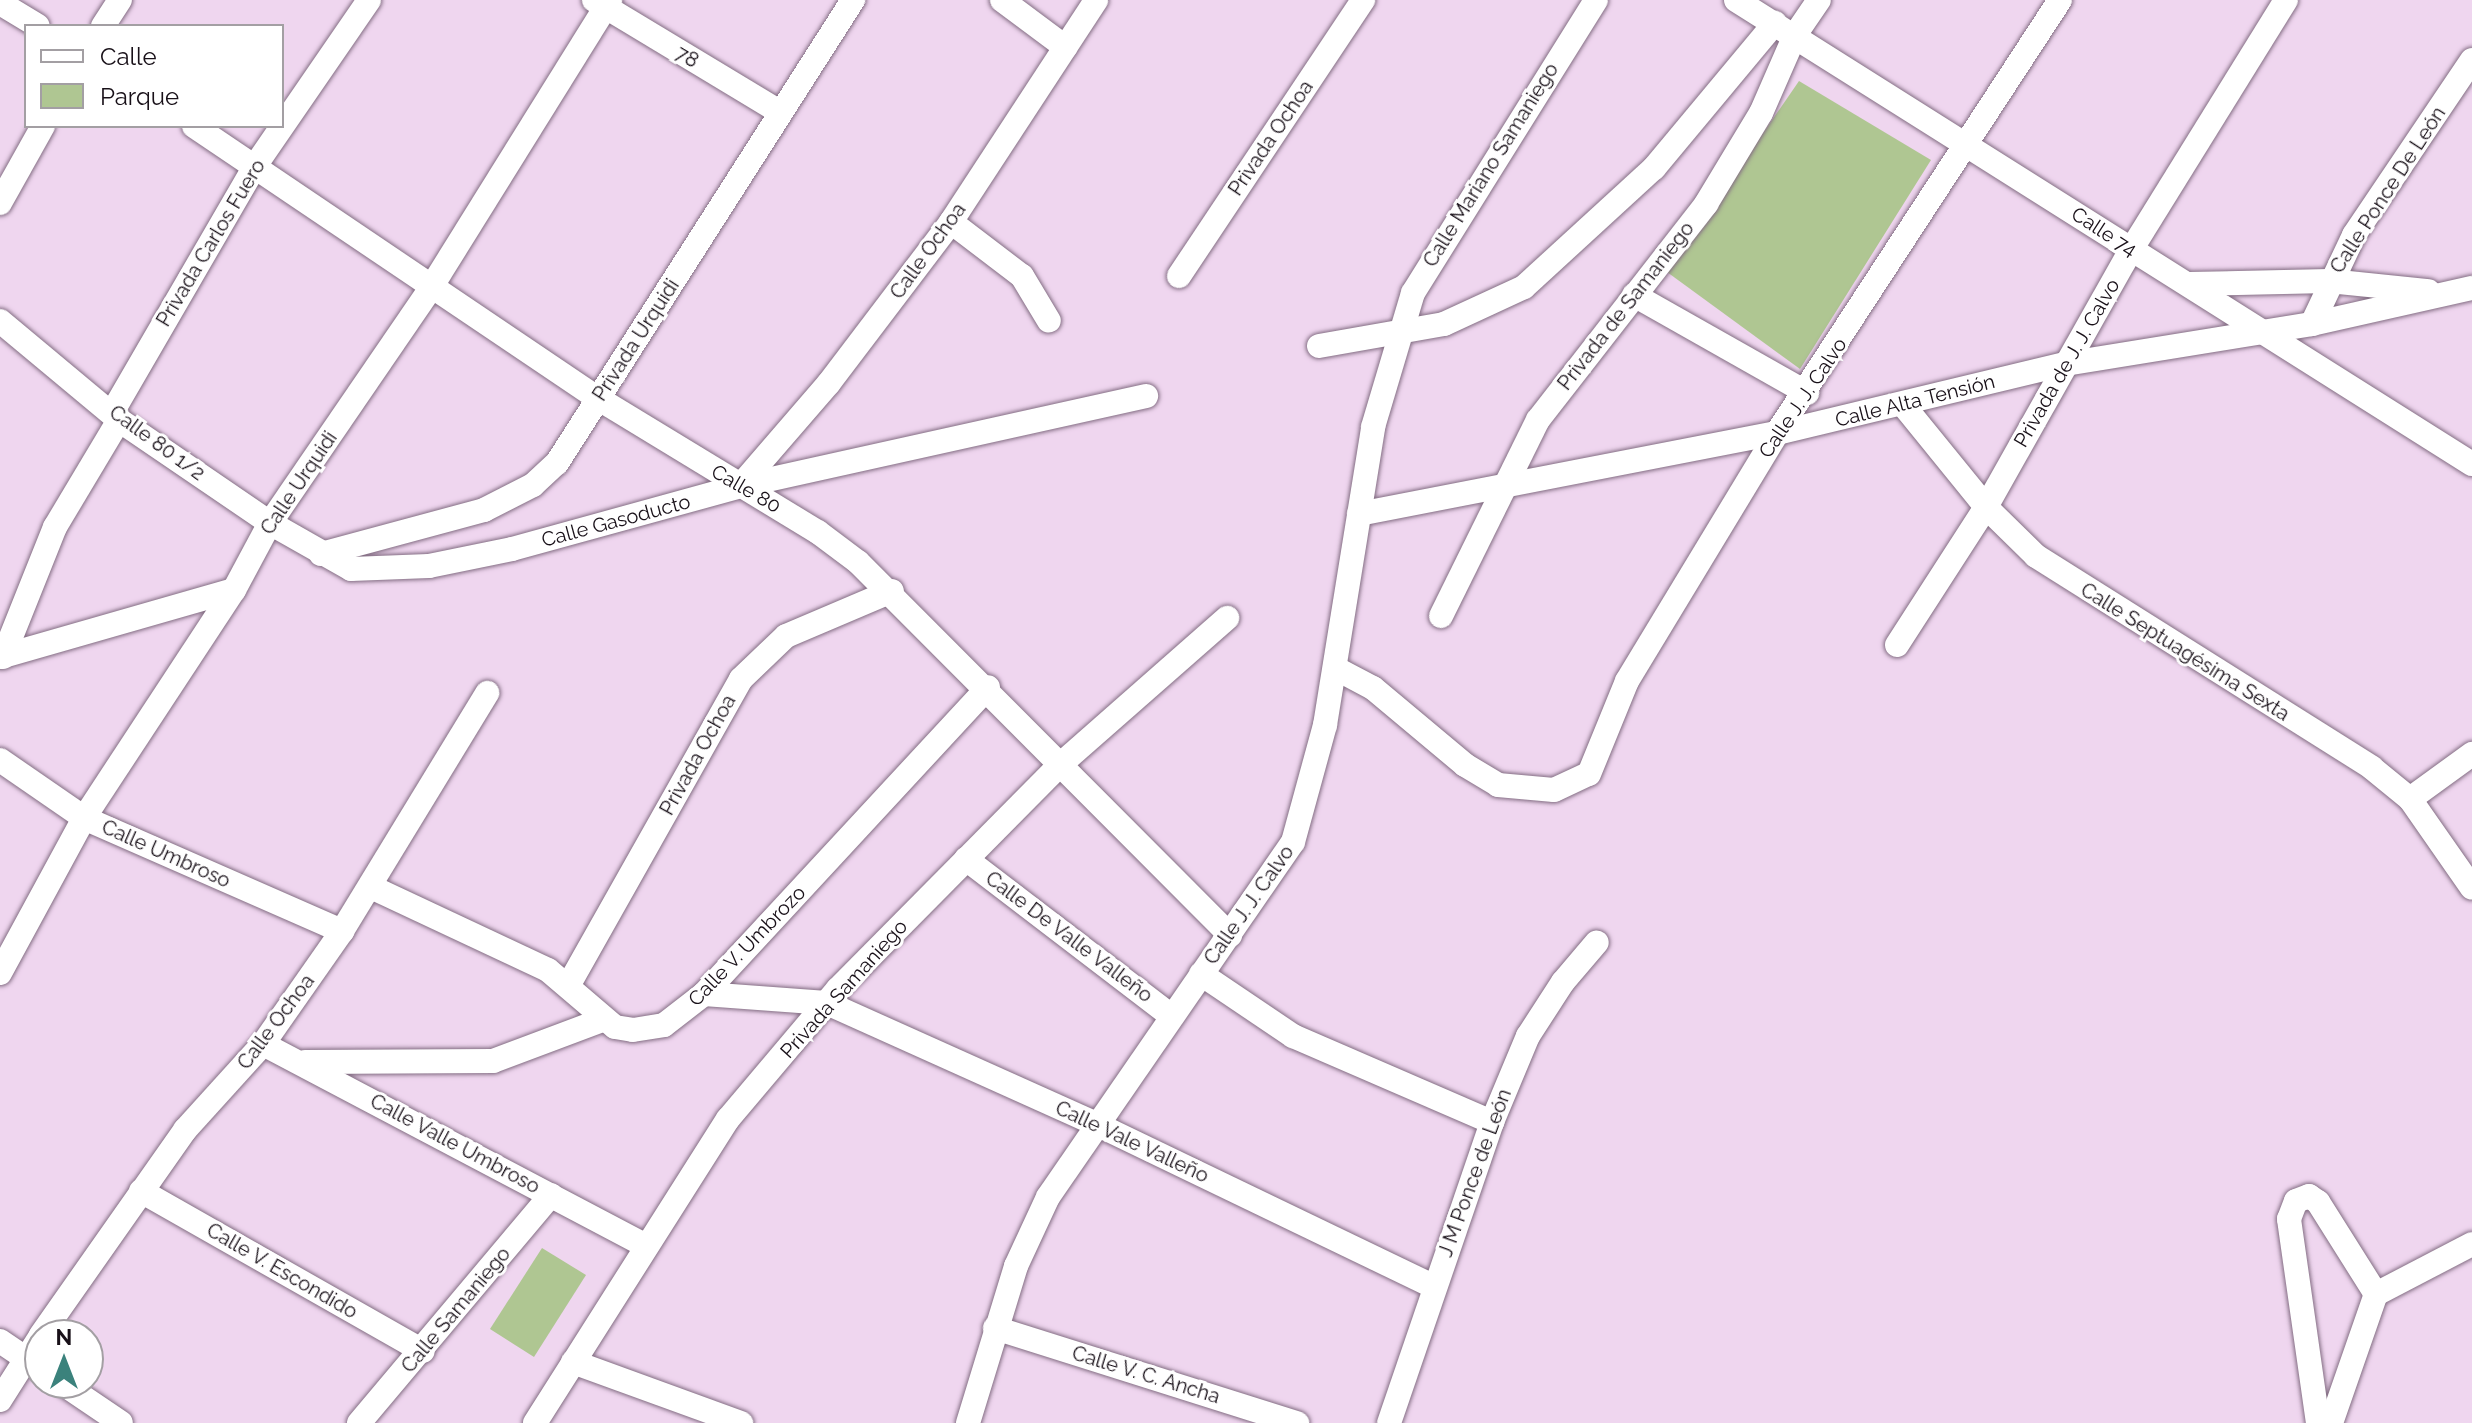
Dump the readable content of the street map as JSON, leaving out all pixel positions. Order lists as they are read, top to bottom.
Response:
{
  "streets": {
    "street": [
      "78",
      "Privada Ochoa",
      "Calle Mariano Samaniego",
      "Calle Ponce De León",
      "Calle 74",
      "Privada Carlos Fuero",
      "Calle Ochoa",
      "Privada de Samaniego",
      "Privada Urquidi",
      "Privada de J. J. Calvo",
      "Calle J. J. Calvo",
      "Calle Alta Tensión",
      "Calle 80 1/2",
      "Calle Urquidi",
      "Calle 80",
      "Calle Gasoducto",
      "Calle Septuagésima Sexta",
      "Calle Umbroso",
      "Calle De Valle Valleño",
      "Calle V. Umbrozo",
      "Privada Samaniego",
      "Calle Vale Valleño",
      "Calle Valle Umbroso",
      "J M Ponce de León",
      "Calle V. Escondido",
      "Calle Samaniego",
      "Calle V. C. Ancha"
    ]
  },
  "crossings": [
    ["78", "Privada Urquidi"],
    ["78", "Calle Urquidi"],
    ["Privada Ochoa", "Calle 80"],
    ["Calle Mariano Samaniego", "Privada de Samaniego"],
    ["Calle Mariano Samaniego", "Calle J. J. Calvo"],
    ["Calle Ponce De León", "Calle Alta Tensión"],
    ["Calle 74", "Privada de Samaniego"],
    ["Calle 74", "Privada de J. J. Calvo"],
    ["Calle 74", "Calle J. J. Calvo"],
    ["Calle 74", "Calle Alta Tensión"],
    ["Privada Carlos Fuero", "Calle 80 1/2"],
    ["Privada Carlos Fuero", "Calle 80"],
    ["Calle Ochoa", "Calle 80"],
    ["Calle Ochoa", "Calle Gasoducto"],
    ["Calle Ochoa", "Calle Umbroso"],
    ["Calle Ochoa", "Calle Valle Umbroso"],
    ["Calle Ochoa", "Calle V. Escondido"],
    ["Privada de Samaniego", "Calle J. J. Calvo"],
    ["Privada de Samaniego", "Calle Alta Tensión"],
    ["Privada Urquidi", "Calle 80 1/2"],
    ["Privada Urquidi", "Calle 80"],
    ["Privada Urquidi", "Calle Gasoducto"],
    ["Privada de J. J. Calvo", "Calle Alta Tensión"],
    ["Privada de J. J. Calvo", "Calle Septuagésima Sexta"],
    ["Calle J. J. Calvo", "Calle Alta Tensión"],
    ["Calle J. J. Calvo", "Calle 80"],
    ["Calle J. J. Calvo", "Calle De Valle Valleño"],
    ["Calle J. J. Calvo", "Calle Vale Valleño"],
    ["Calle J. J. Calvo", "Calle V. C. Ancha"],
    ["Calle Alta Tensión", "Calle Septuagésima Sexta"],
    ["Calle 80 1/2", "Calle Urquidi"],
    ["Calle 80 1/2", "Calle Gasoducto"],
    ["Calle Urquidi", "Calle 80"],
    ["Calle Urquidi", "Calle Umbroso"],
    ["Calle 80", "Calle Gasoducto"],
    ["Calle 80", "Calle V. Umbrozo"],
    ["Calle 80", "Privada Samaniego"],
    ["Calle De Valle Valleño", "Privada Samaniego"],
    ["Privada Samaniego", "Calle Vale Valleño"],
    ["Privada Samaniego", "Calle Valle Umbroso"],
    ["Calle Vale Valleño", "J M Ponce de León"],
    ["Calle Valle Umbroso", "Calle Samaniego"],
    ["Calle V. Escondido", "Calle Samaniego"]
  ],
  "legend": ["Calle", "Parque"],
  "north": "top"
}
